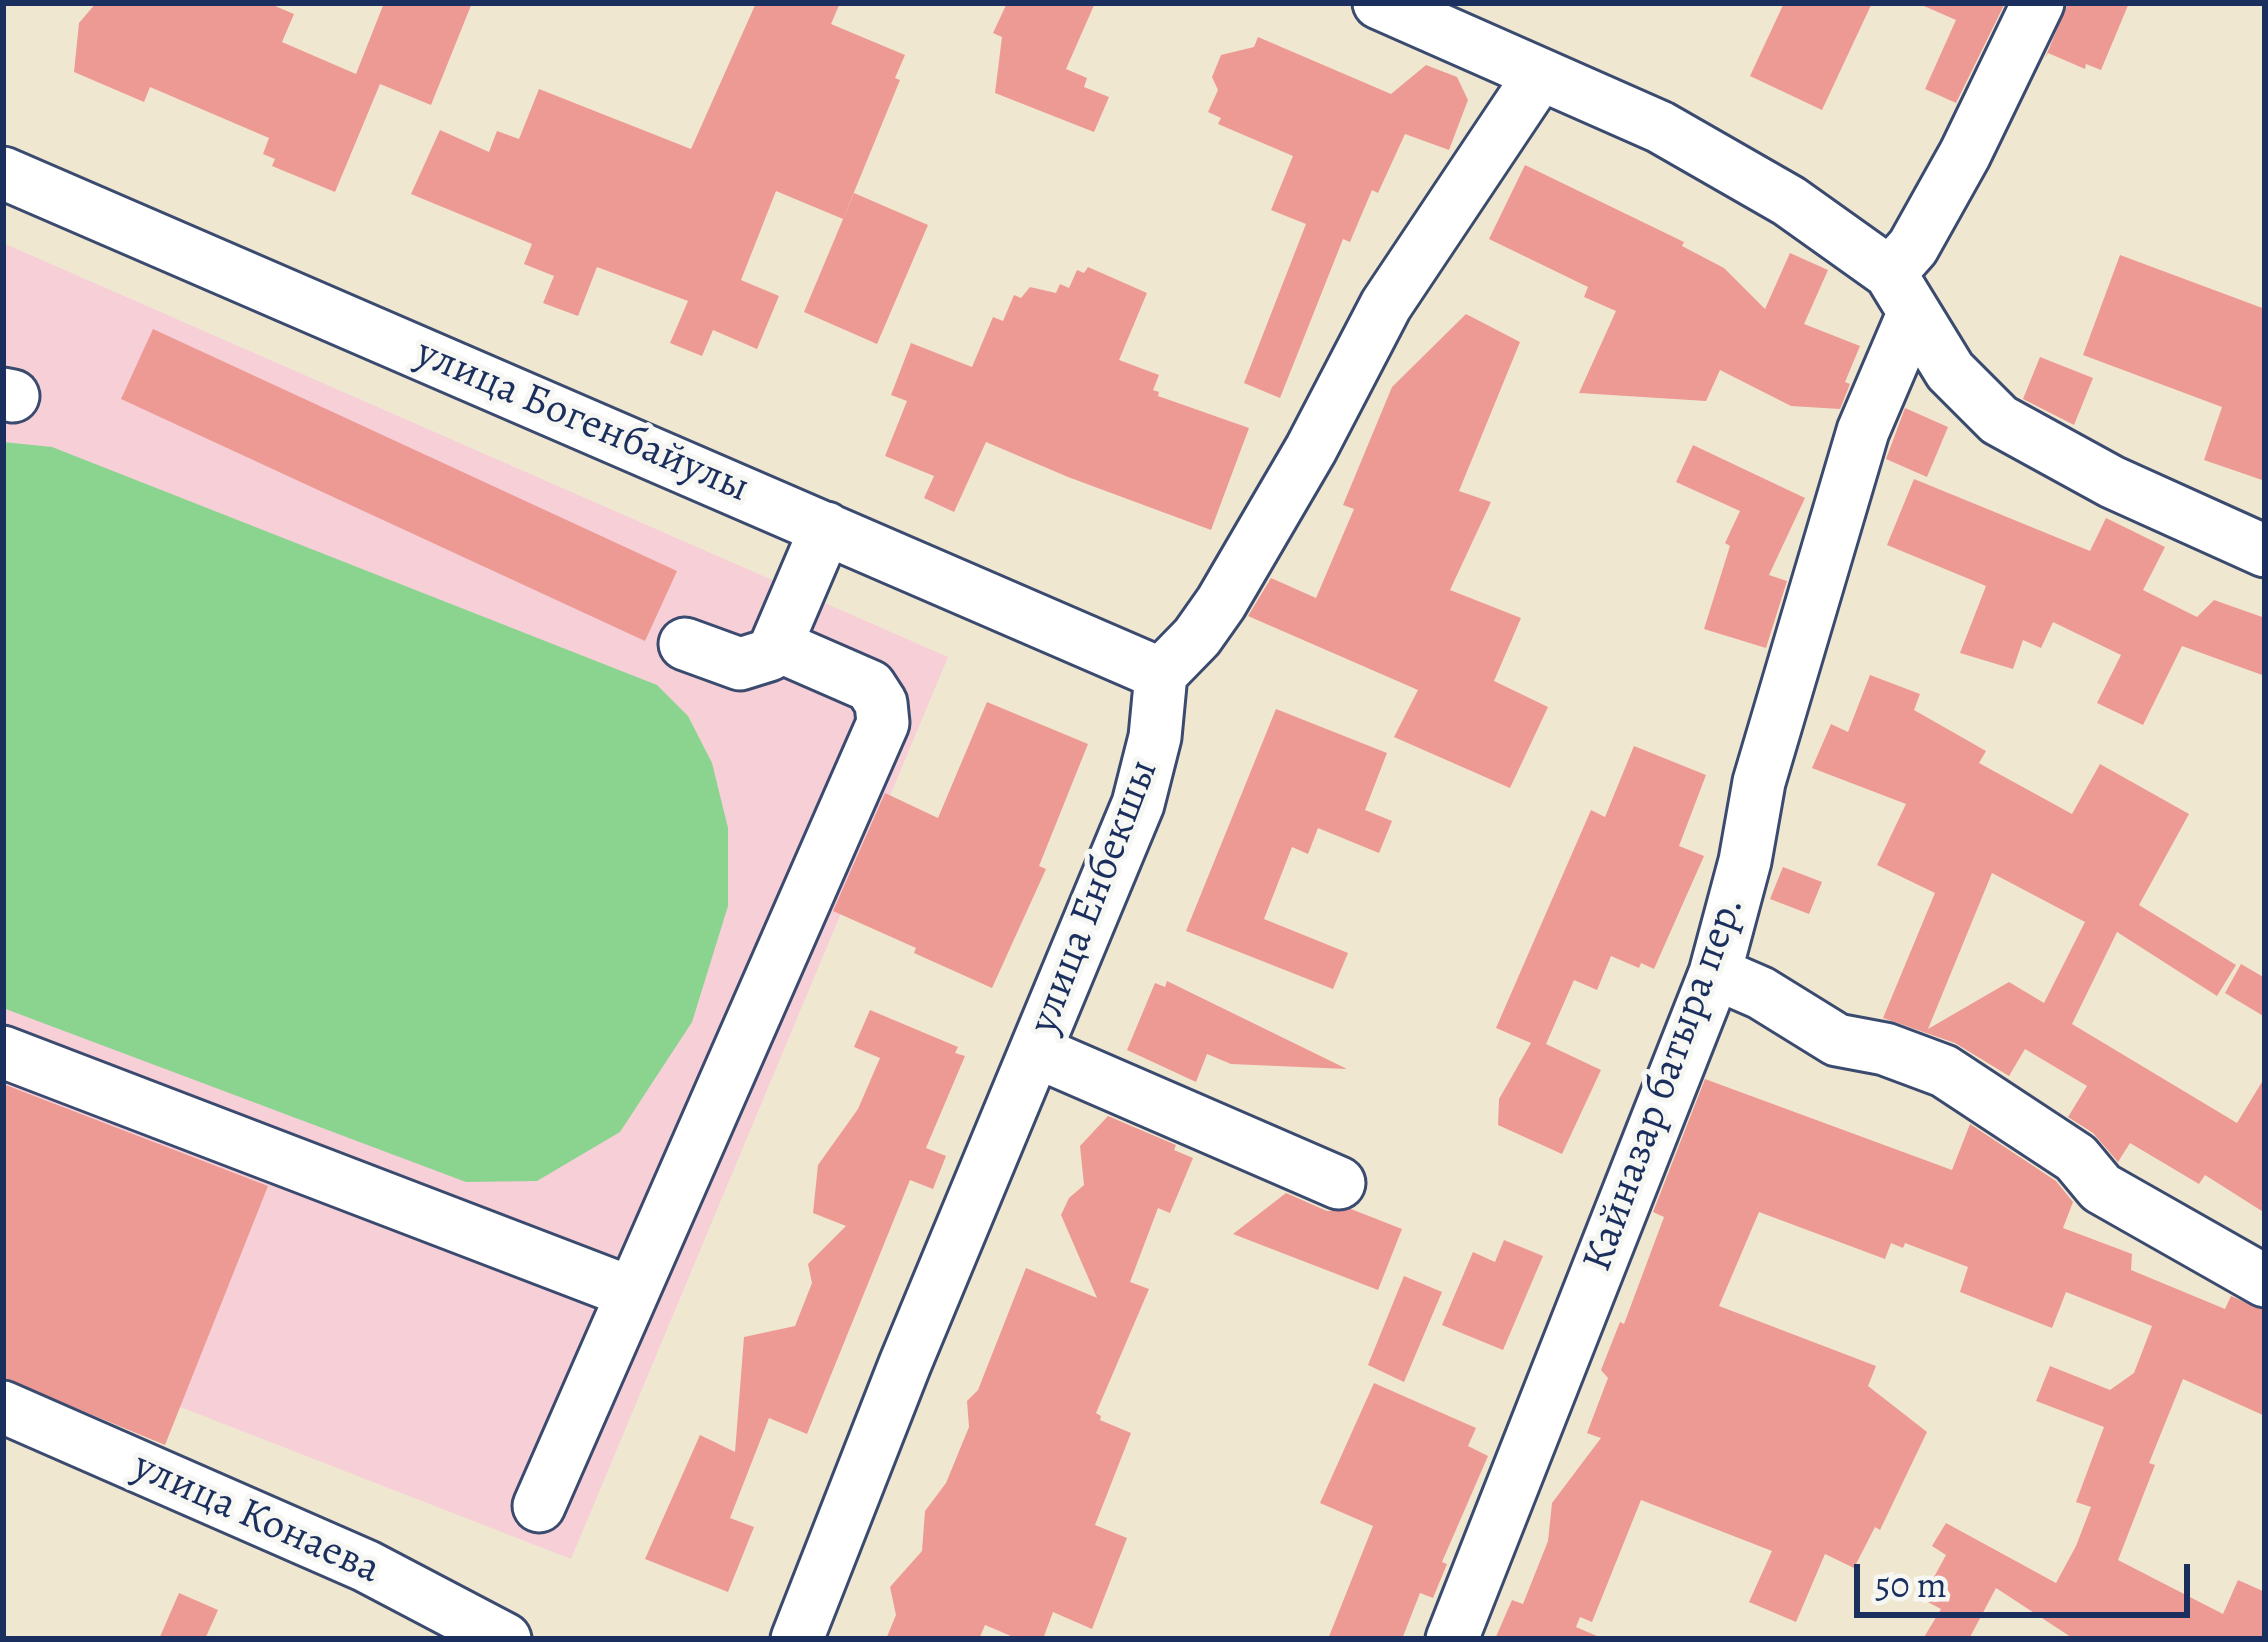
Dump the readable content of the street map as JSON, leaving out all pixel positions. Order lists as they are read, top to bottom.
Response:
{
  "streets": {
    "street": [
      "улица Богенбайулы",
      "улица Енбекшы",
      "Кайназар батыра пер.",
      "улица Конаева"
    ]
  },
  "crossings": [
    ["улица Богенбайулы", "улица Енбекшы"]
  ],
  "scale_bar": "50 m"
}
